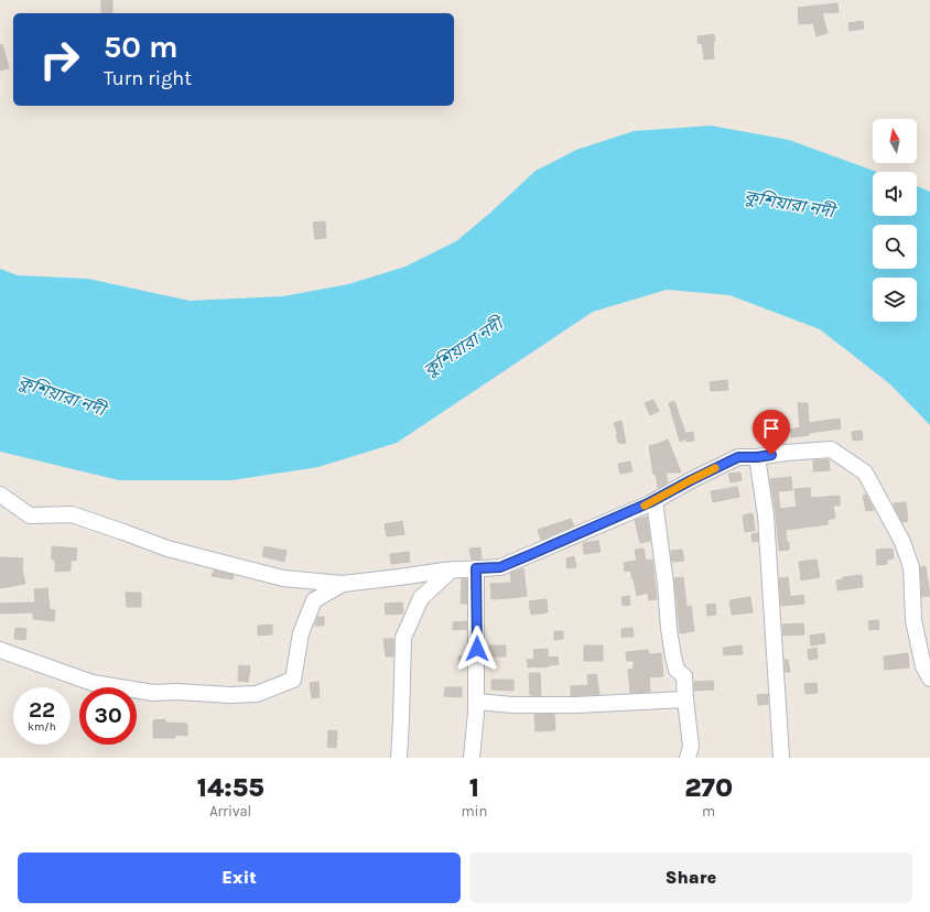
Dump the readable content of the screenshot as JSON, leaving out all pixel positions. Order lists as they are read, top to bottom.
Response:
{
  "water": ["কুশিয়ারা নদী"],
  "north": "top",
  "page": {
    "turn": ["50 m", "Turn right"],
    "speed": "22 km/h",
    "limit": "30",
    "eta": [
      "14:55",
      "Arrival",
      "1",
      "min",
      "270",
      "m"
    ],
    "buttons": ["Exit", "Share"]
  }
}
